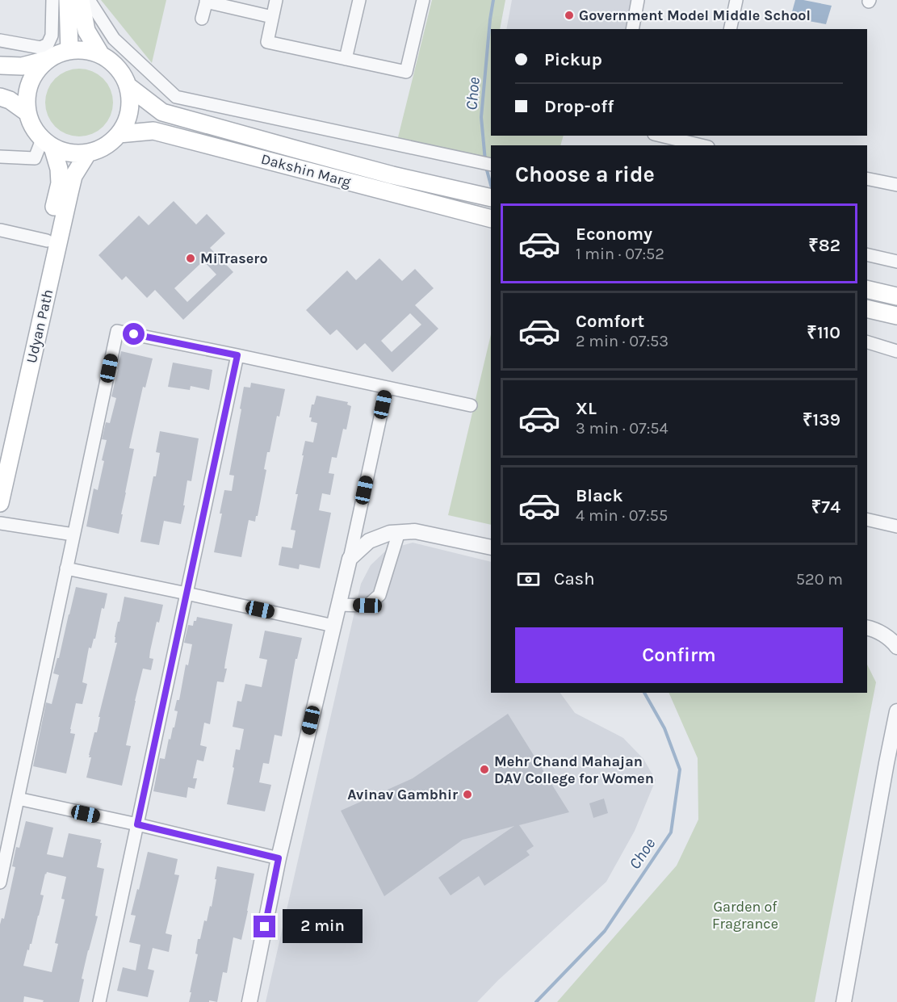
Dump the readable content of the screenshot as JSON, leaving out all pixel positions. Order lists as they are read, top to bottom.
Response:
{
  "streets": {
    "main road": ["Dakshin Marg", "Udyan Path"]
  },
  "crossings": [
    ["Dakshin Marg", "Udyan Path"]
  ],
  "water": ["Choe"],
  "parks": ["Garden of Fragrance"],
  "places": [
    "Government Model Middle School",
    "MiTrasero",
    "Mehr Chand Mahajan DAV College for Women",
    "Avinav Gambhir"
  ],
  "page": {
    "banner": ["Pickup", "Drop-off"],
    "heading": "Choose a ride",
    "list": [
      {
        "name": "Economy",
        "note": "1 min · 07:52",
        "value": "₹82"
      },
      {
        "name": "Comfort",
        "note": "2 min · 07:53",
        "value": "₹110"
      },
      {
        "name": "XL",
        "note": "3 min · 07:54",
        "value": "₹139"
      },
      {
        "name": "Black",
        "note": "4 min · 07:55",
        "value": "₹74"
      }
    ],
    "pay": ["Cash", "520 m"],
    "buttons": "Confirm",
    "bubble": "2 min"
  }
}
